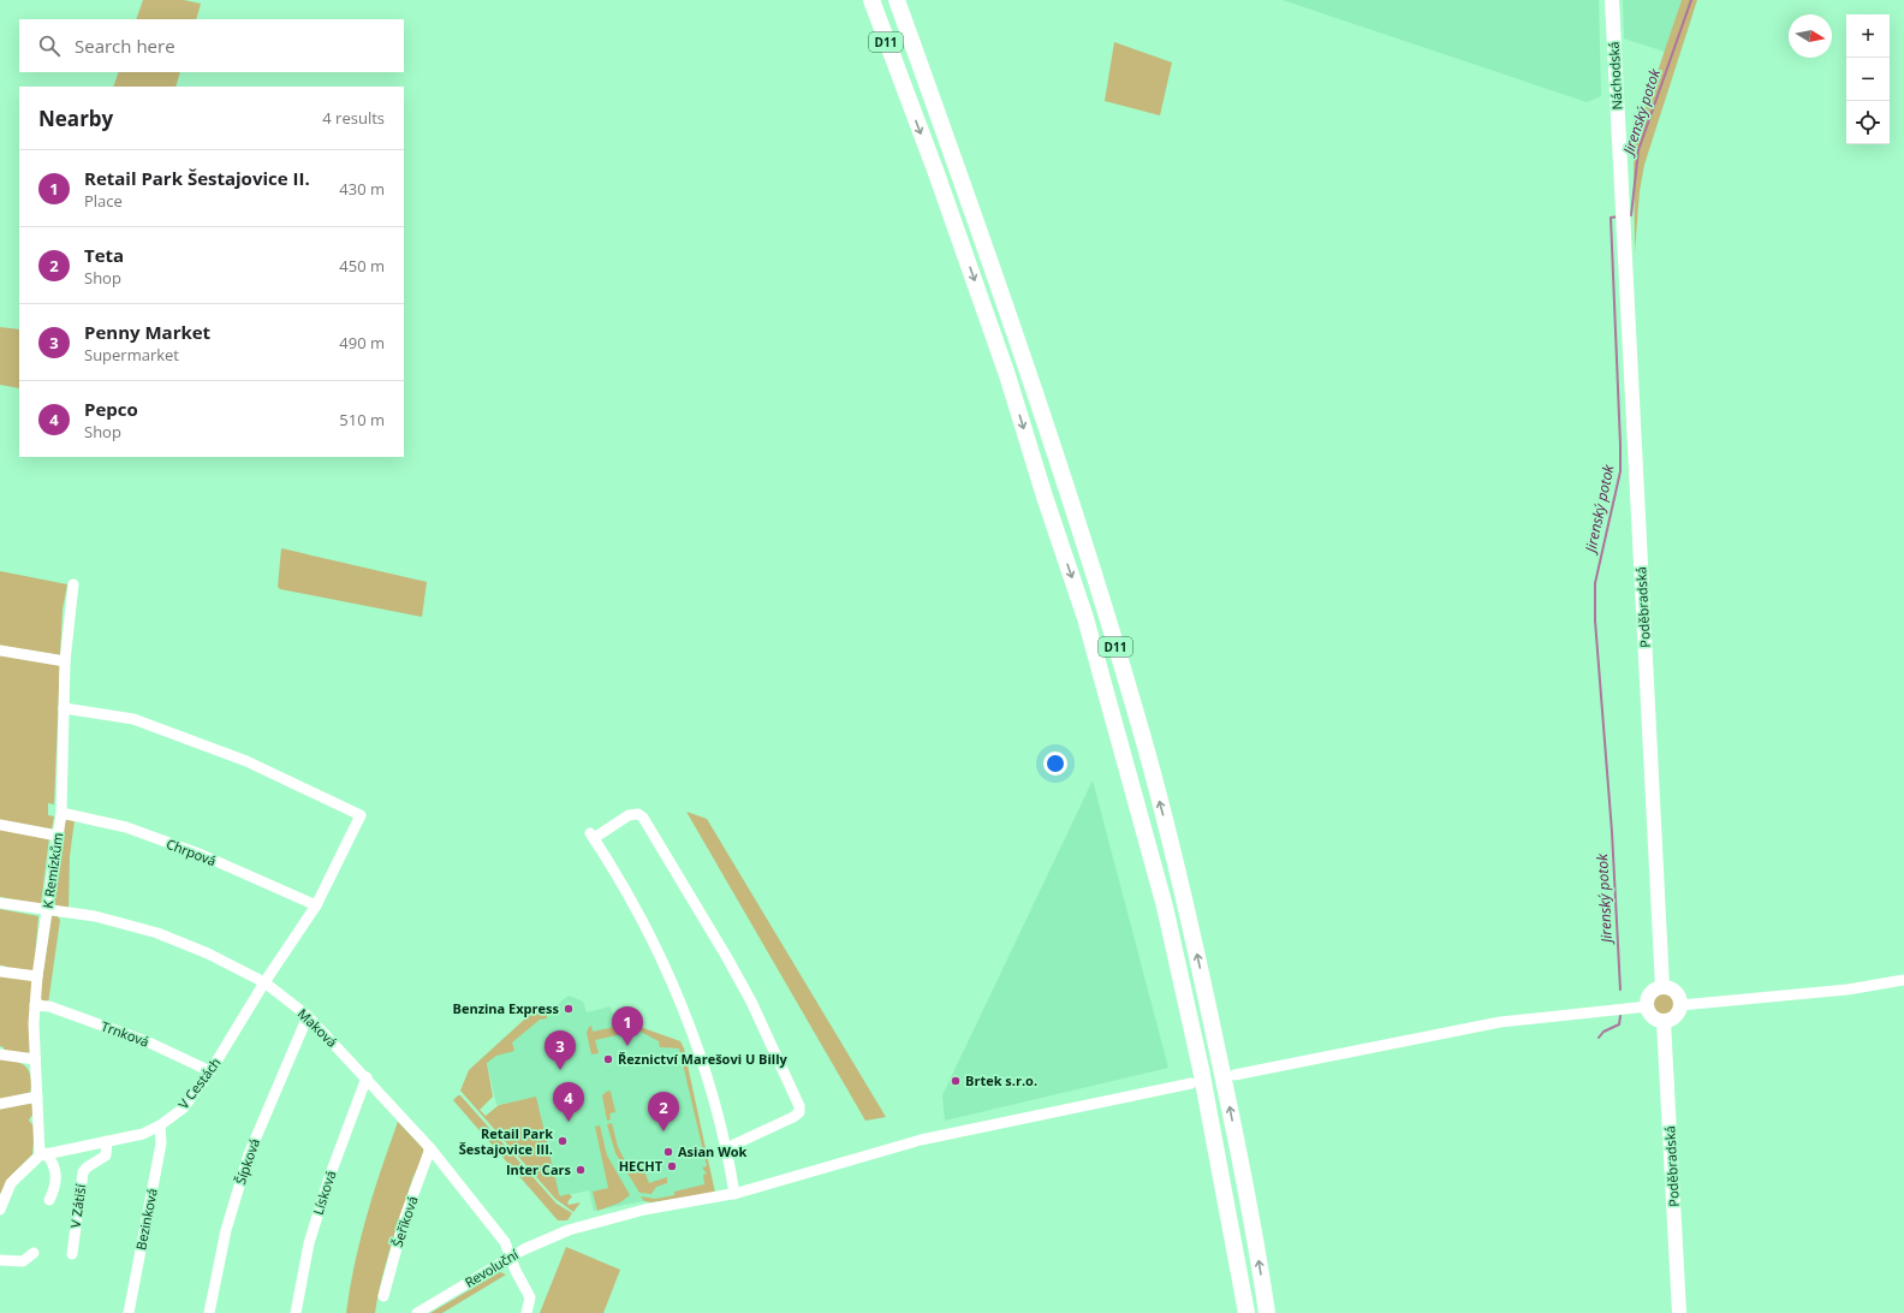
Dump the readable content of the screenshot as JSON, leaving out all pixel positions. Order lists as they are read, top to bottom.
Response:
{
  "streets": {
    "highway": ["D11"],
    "main road": ["Náchodská", "Poděbradská"],
    "street": [
      "Chrpová",
      "K Remízkům",
      "Maková",
      "Trnková",
      "V Cestách",
      "Šípková",
      "Lísková",
      "V Zátiší",
      "Bezinková",
      "Šeříková",
      "Revoluční"
    ]
  },
  "crossings": [
    ["Náchodská", "Poděbradská"],
    ["Chrpová", "K Remízkům"],
    ["Chrpová", "V Cestách"],
    ["K Remízkům", "Maková"],
    ["K Remízkům", "Trnková"],
    ["K Remízkům", "V Cestách"],
    ["Maková", "V Cestách"],
    ["Maková", "Šípková"],
    ["Maková", "Lísková"],
    ["Maková", "Šeříková"],
    ["Maková", "Revoluční"],
    ["Trnková", "V Cestách"],
    ["V Cestách", "V Zátiší"],
    ["V Cestách", "Bezinková"]
  ],
  "water": ["Jirenský potok"],
  "places": [
    "Benzina Express",
    "Řeznictví Marešovi U Billy",
    "Brtek s.r.o.",
    "Retail Park Šestajovice III.",
    "Asian Wok",
    "HECHT",
    "Inter Cars"
  ],
  "north": "right",
  "page": {
    "map_buttons": ["+", "−"],
    "search": "Search here",
    "heading": ["Nearby", "4 results"],
    "list": [
      {
        "mark": "1",
        "name": "Retail Park Šestajovice II.",
        "note": "Place",
        "value": "430 m"
      },
      {
        "mark": "2",
        "name": "Teta",
        "note": "Shop",
        "value": "450 m"
      },
      {
        "mark": "3",
        "name": "Penny Market",
        "note": "Supermarket",
        "value": "490 m"
      },
      {
        "mark": "4",
        "name": "Pepco",
        "note": "Shop",
        "value": "510 m"
      }
    ],
    "pins": [
      "1",
      "3",
      "4",
      "2"
    ]
  }
}
